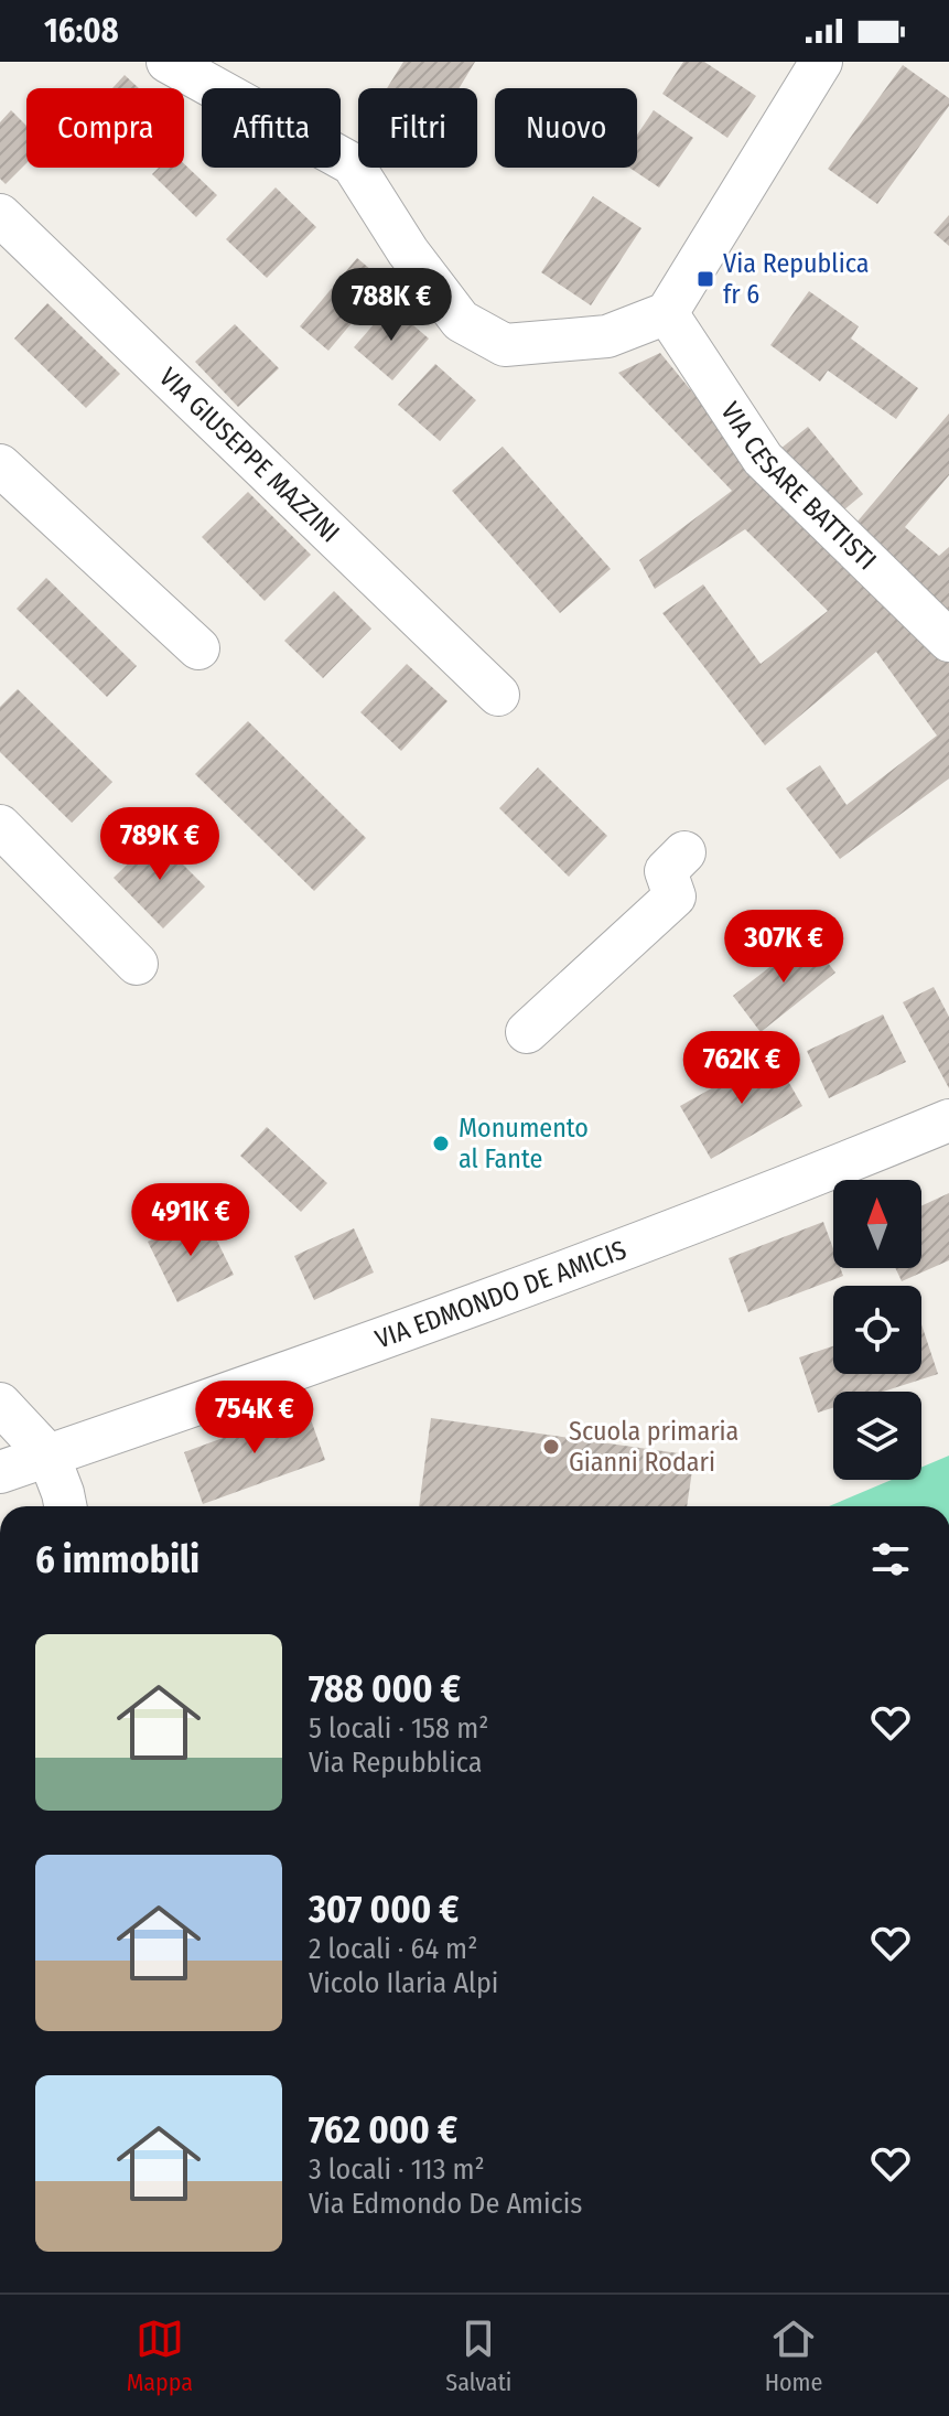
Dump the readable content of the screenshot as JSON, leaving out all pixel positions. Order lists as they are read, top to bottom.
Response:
{
  "streets": {
    "street": ["VIA GIUSEPPE MAZZINI", "VIA CESARE BATTISTI", "VIA EDMONDO DE AMICIS"]
  },
  "places": {
    "transit": ["Via Republica fr 6"],
    "other": ["Monumento al Fante", "Scuola primaria Gianni Rodari"]
  },
  "north": "top",
  "page": {
    "status": "16:08",
    "chip": [
      "Compra",
      "Affitta",
      "Filtri",
      "Nuovo"
    ],
    "price": [
      "788K €",
      "789K €",
      "307K €",
      "762K €",
      "491K €",
      "754K €"
    ],
    "heading": "6 immobili",
    "list": [
      {
        "name": "788 000 €",
        "note": "5 locali · 158 m² · Via Repubblica"
      },
      {
        "name": "307 000 €",
        "note": "2 locali · 64 m² · Vicolo Ilaria Alpi"
      },
      {
        "name": "762 000 €",
        "note": "3 locali · 113 m² · Via Edmondo De Amicis"
      }
    ],
    "tabs": ["Mappa", "Salvati", "Home"]
  }
}
